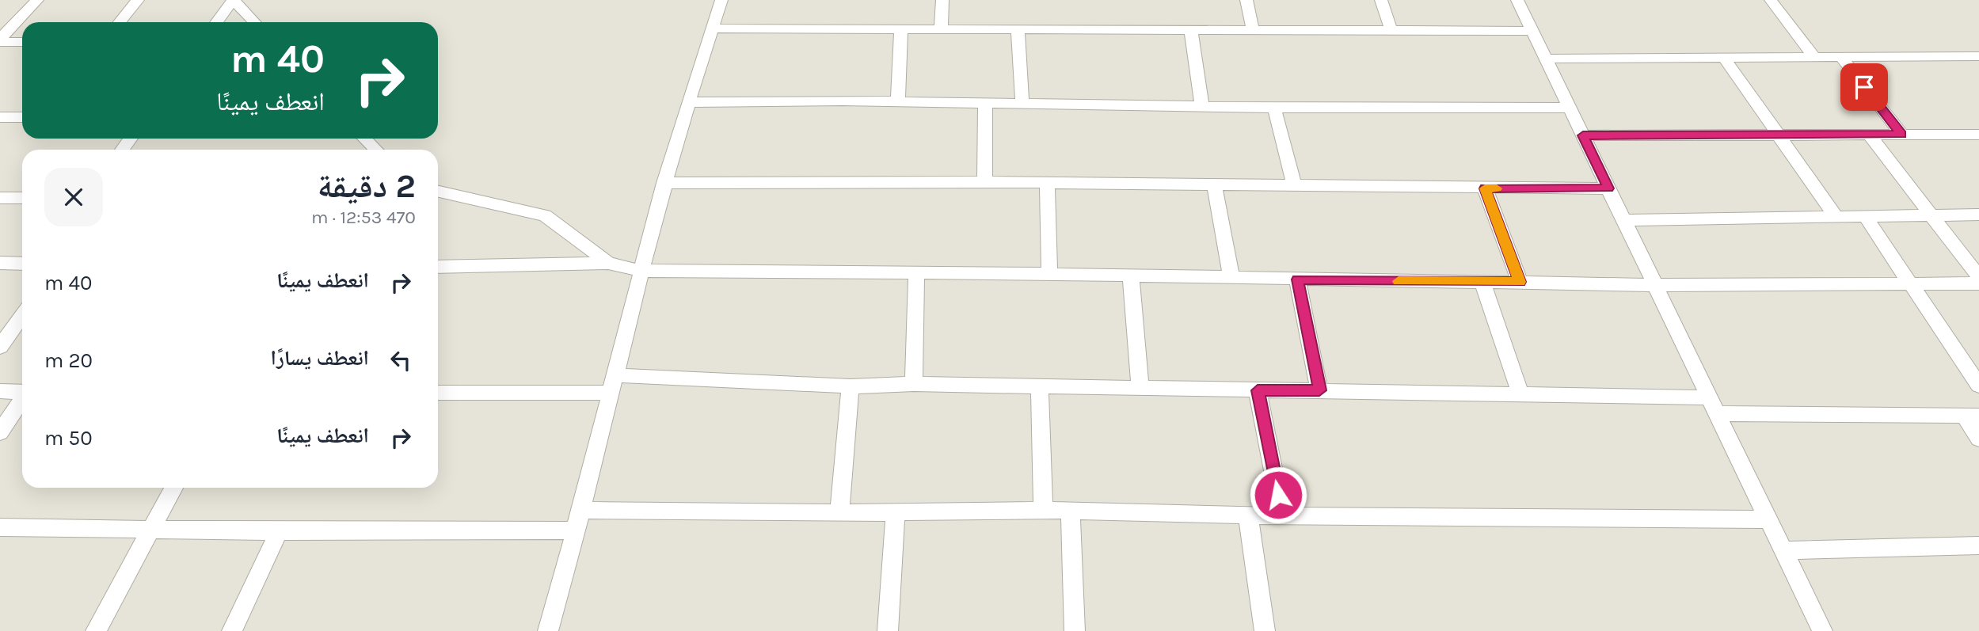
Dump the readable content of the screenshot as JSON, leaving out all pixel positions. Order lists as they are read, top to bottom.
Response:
{
  "page": {
    "turn": ["40 m", "انعطف يمينًا"],
    "heading": ["2 دقيقة", "470 m · 12:53"],
    "list": [
      {
        "name": "انعطف يمينًا",
        "value": "40 m"
      },
      {
        "name": "انعطف يسارًا",
        "value": "20 m"
      },
      {
        "name": "انعطف يمينًا",
        "value": "50 m"
      }
    ]
  }
}
